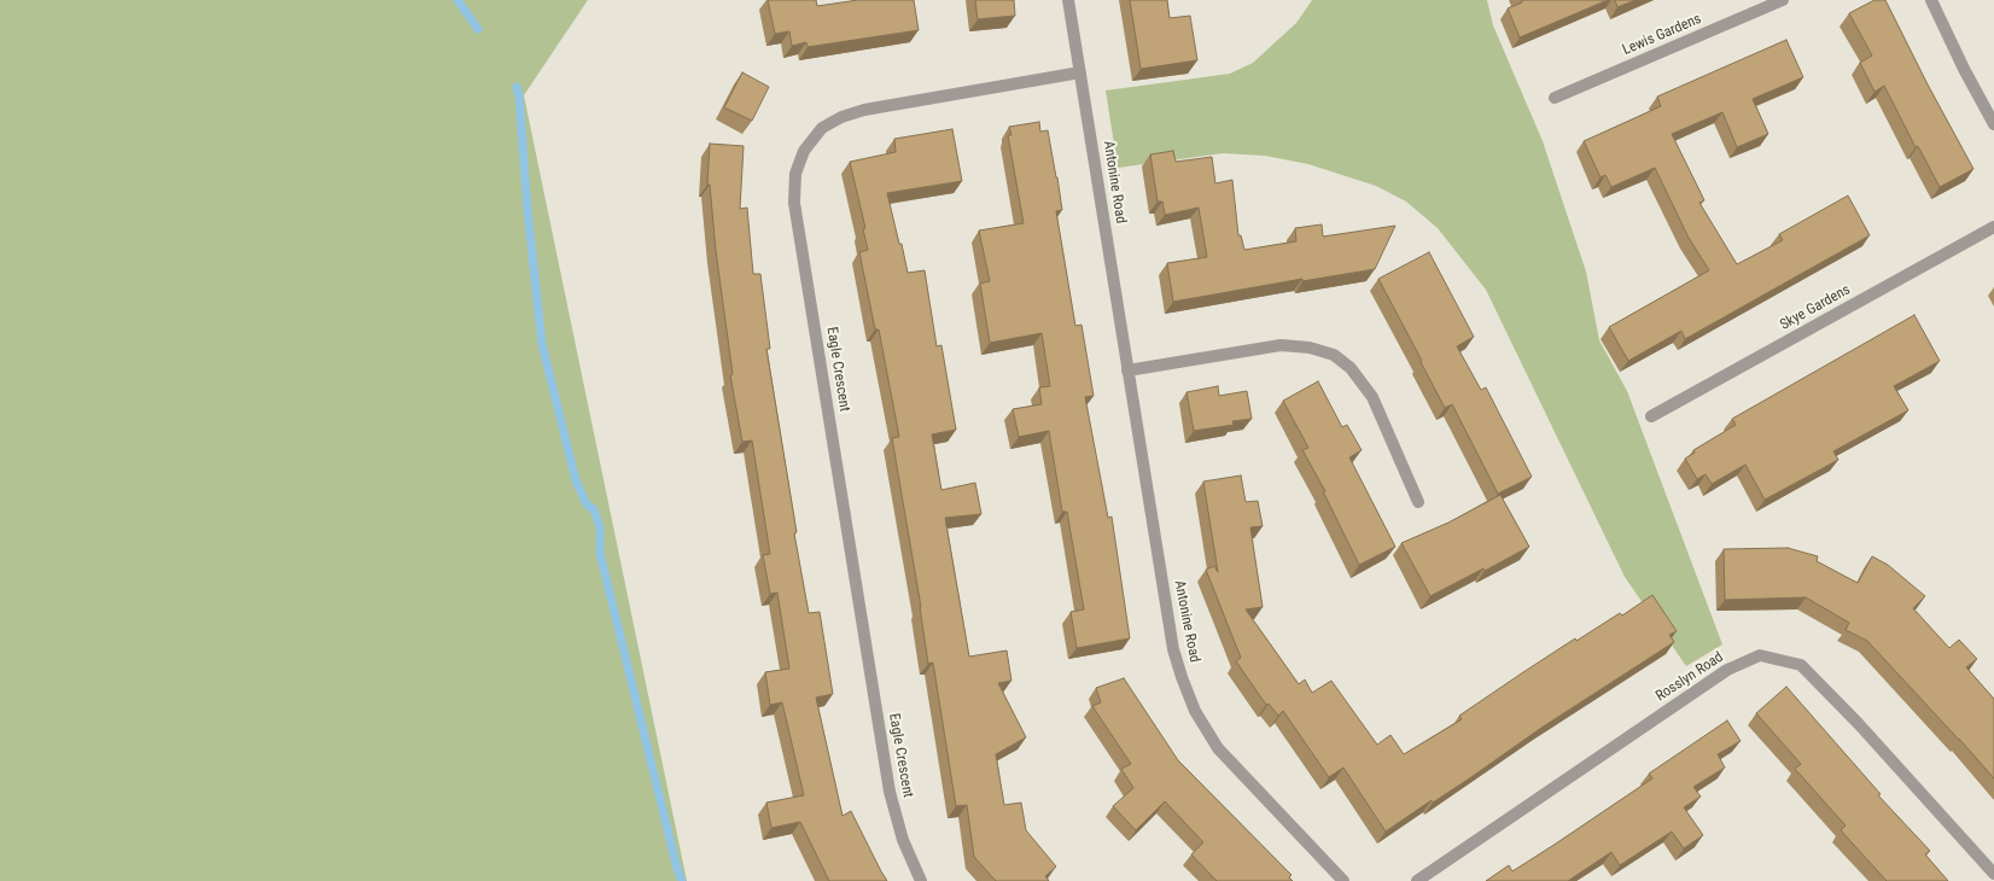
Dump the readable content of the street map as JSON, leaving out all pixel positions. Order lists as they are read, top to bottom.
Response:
{
  "streets": {
    "street": [
      "Lewis Gardens",
      "Antonine Road",
      "Skye Gardens",
      "Eagle Crescent",
      "Rosslyn Road"
    ]
  },
  "crossings": [
    ["Antonine Road", "Eagle Crescent"]
  ]
}
